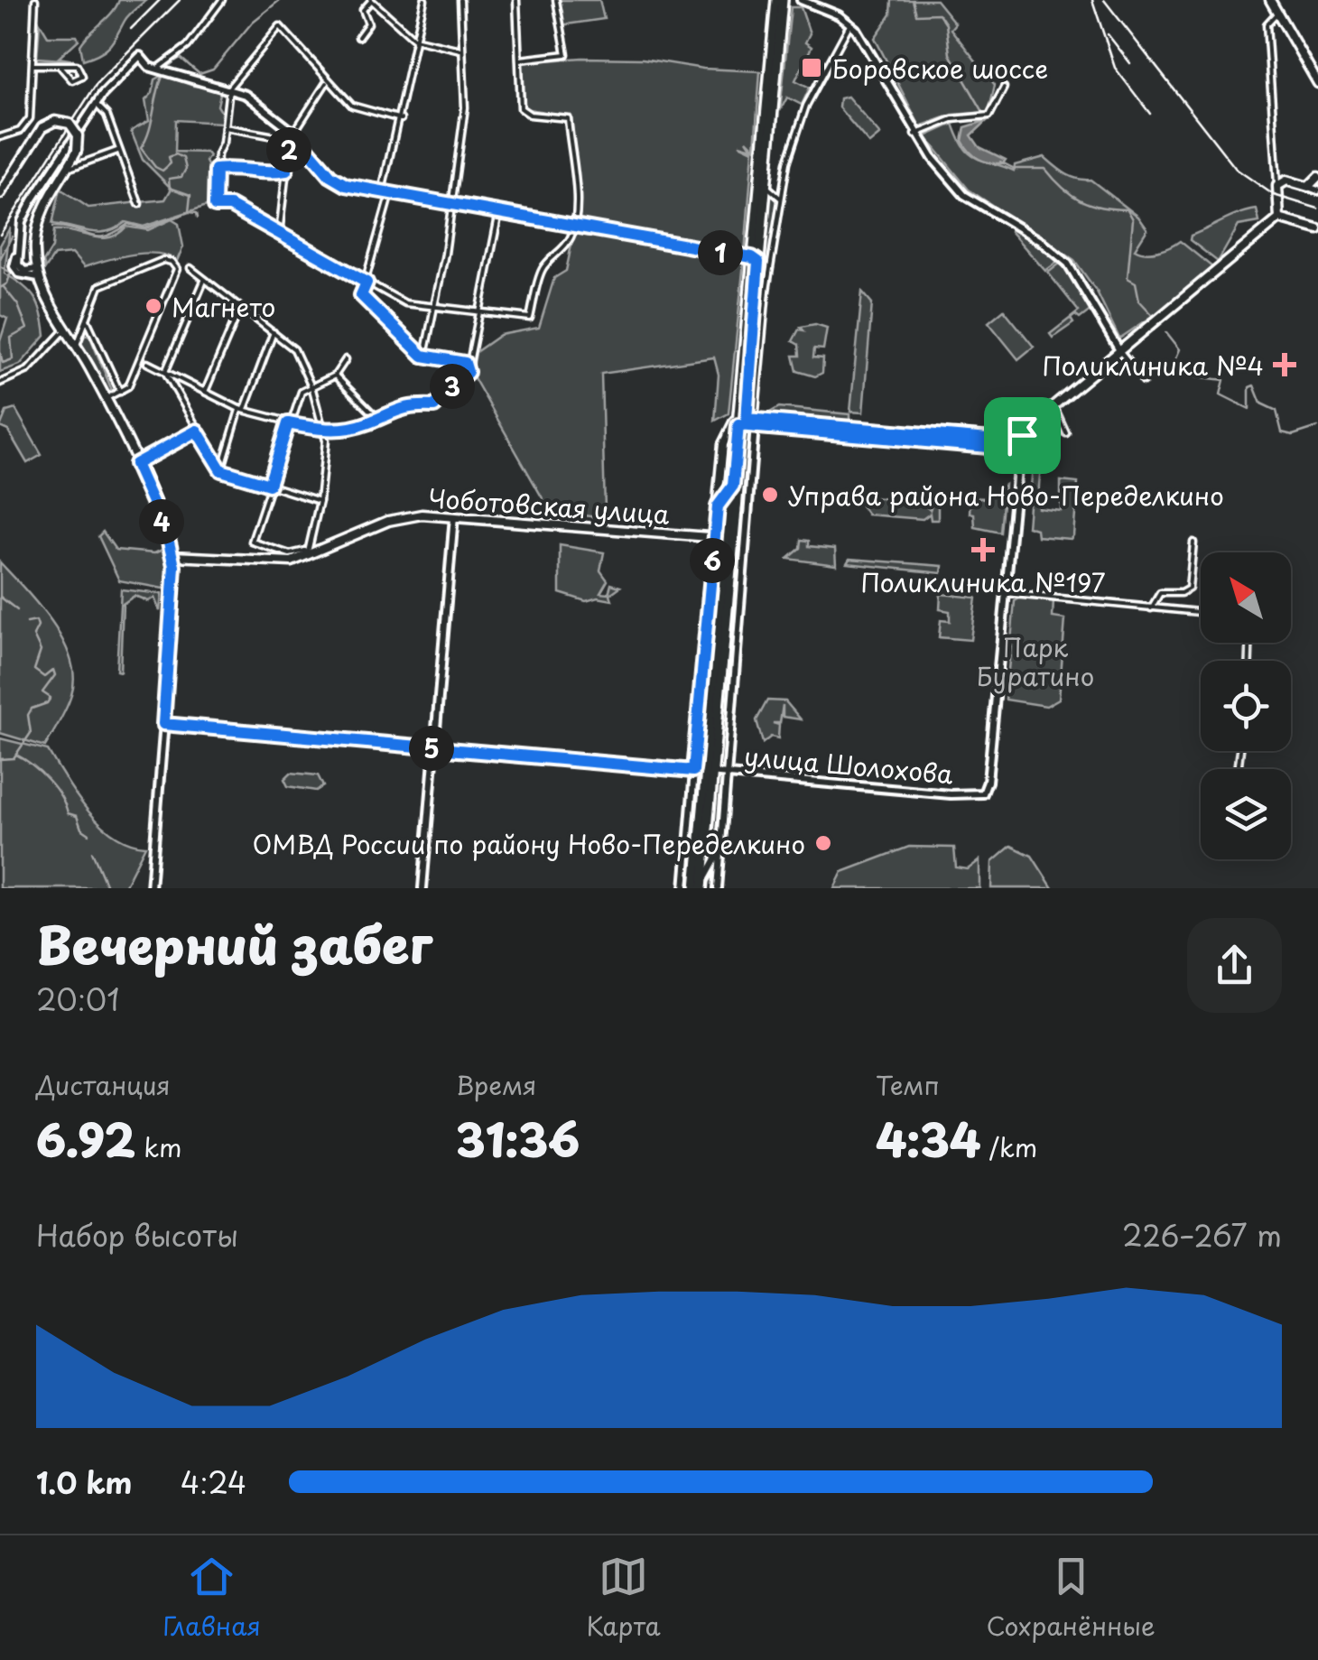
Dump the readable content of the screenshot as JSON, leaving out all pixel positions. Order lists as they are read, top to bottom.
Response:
{
  "streets": {
    "main road": ["Чоботовская улица"],
    "street": ["улица Шолохова"]
  },
  "parks": ["Парк Буратино"],
  "places": {
    "transit": ["Боровское шоссе"],
    "other": ["Магнето", "Управа района Ново-Переделкино", "ОМВД России по району Ново-Переделкино"],
    "health": ["Поликлиника №4", "Поликлиника №197"]
  },
  "north": "top left",
  "page": {
    "pins": [
      "2",
      "1",
      "3",
      "4",
      "6",
      "5"
    ],
    "heading": ["Вечерний забег", "20:01"],
    "stats": [
      ["Дистанция", "6.92 km"],
      ["Время", "31:36"],
      ["Темп", "4:34 /km"]
    ],
    "chart": ["Набор высоты", "226–267 m"],
    "list": [
      {
        "name": "1.0 km",
        "note": "4:24"
      }
    ],
    "tabs": ["Главная", "Карта", "Сохранённые"]
  }
}
